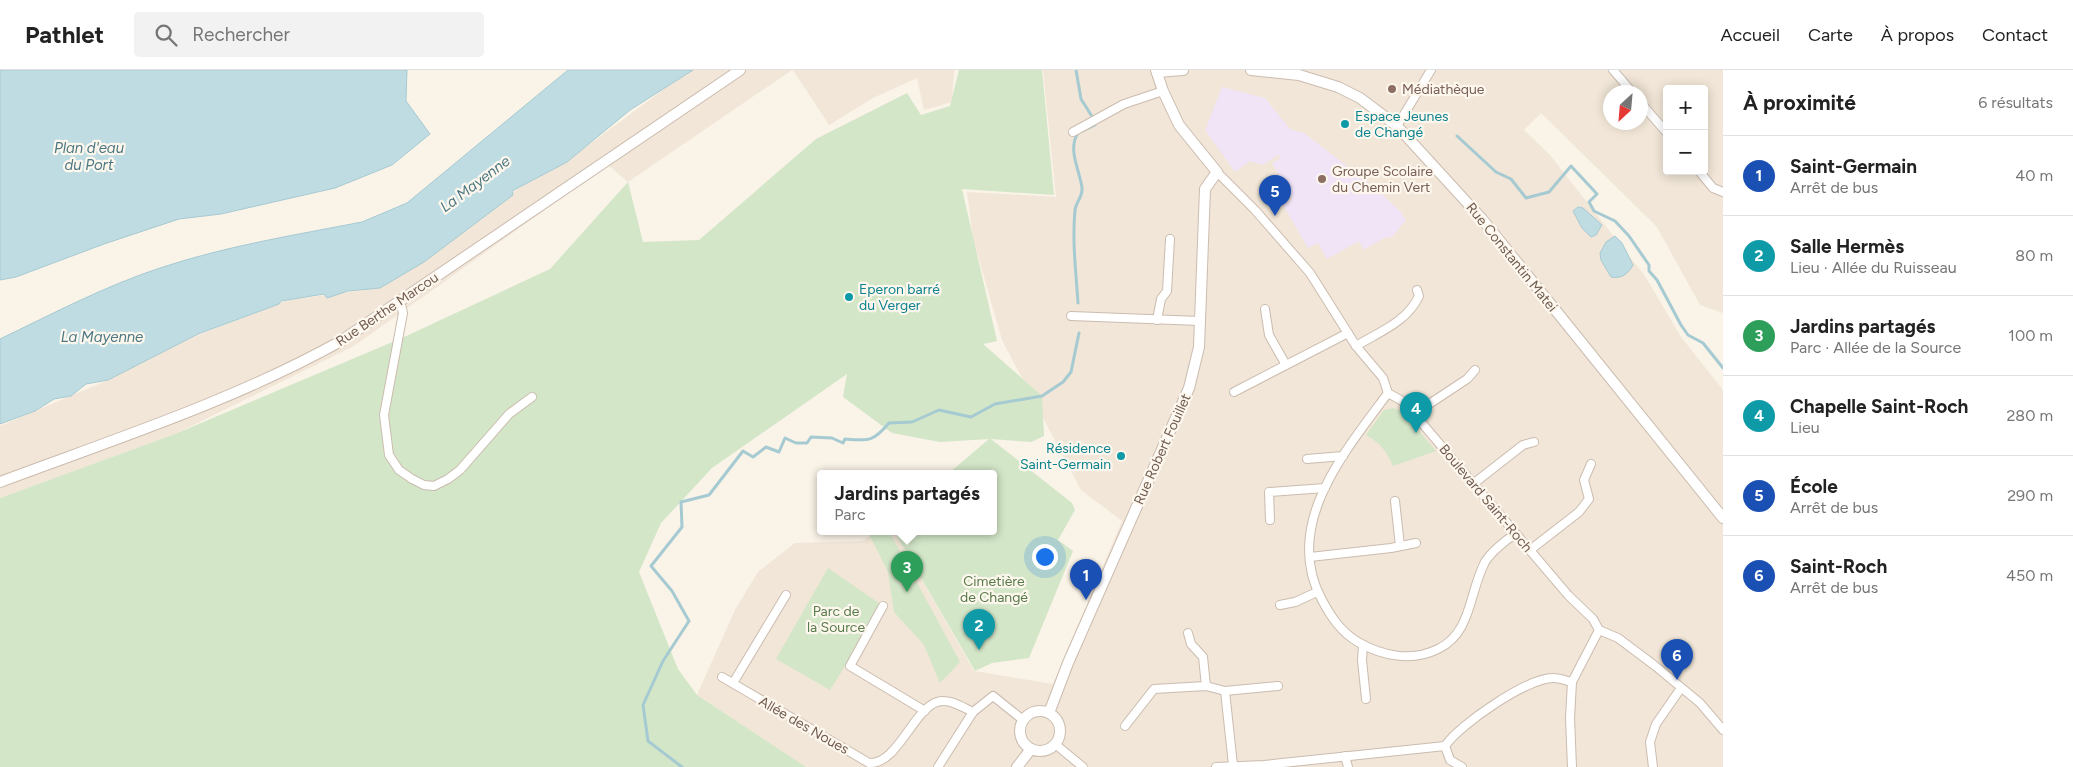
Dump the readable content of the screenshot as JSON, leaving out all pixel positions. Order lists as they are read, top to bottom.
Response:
{
  "streets": {
    "street": [
      "Rue Constantin Matei",
      "Rue Berthe Marcou",
      "Rue Robert Fouillet",
      "Boulevard Saint-Roch",
      "Allée des Noues"
    ]
  },
  "crossings": [
    ["Rue Robert Fouillet", "Boulevard Saint-Roch"]
  ],
  "water": ["Plan d'eau du Port", "La Mayenne"],
  "parks": ["Cimetière de Changé", "Parc de la Source"],
  "places": [
    "Médiathèque",
    "Espace Jeunes de Changé",
    "Groupe Scolaire du Chemin Vert",
    "Eperon barré du Verger",
    "Résidence Saint-Germain"
  ],
  "north": "bottom left",
  "page": {
    "header": "Pathlet",
    "search": "Rechercher",
    "nav": [
      "Accueil",
      "Carte",
      "À propos",
      "Contact"
    ],
    "heading": ["À proximité", "6 résultats"],
    "map_buttons": ["+", "−"],
    "list": [
      {
        "mark": "1",
        "name": "Saint-Germain",
        "note": "Arrêt de bus",
        "value": "40 m"
      },
      {
        "mark": "2",
        "name": "Salle Hermès",
        "note": "Lieu · Allée du Ruisseau",
        "value": "80 m"
      },
      {
        "mark": "3",
        "name": "Jardins partagés",
        "note": "Parc · Allée de la Source",
        "value": "100 m"
      },
      {
        "mark": "4",
        "name": "Chapelle Saint-Roch",
        "note": "Lieu",
        "value": "280 m"
      },
      {
        "mark": "5",
        "name": "École",
        "note": "Arrêt de bus",
        "value": "290 m"
      },
      {
        "mark": "6",
        "name": "Saint-Roch",
        "note": "Arrêt de bus",
        "value": "450 m"
      }
    ],
    "pins": [
      "5",
      "4",
      "3",
      "1",
      "2",
      "6"
    ],
    "popup": ["Jardins partagés", "Parc"]
  }
}
